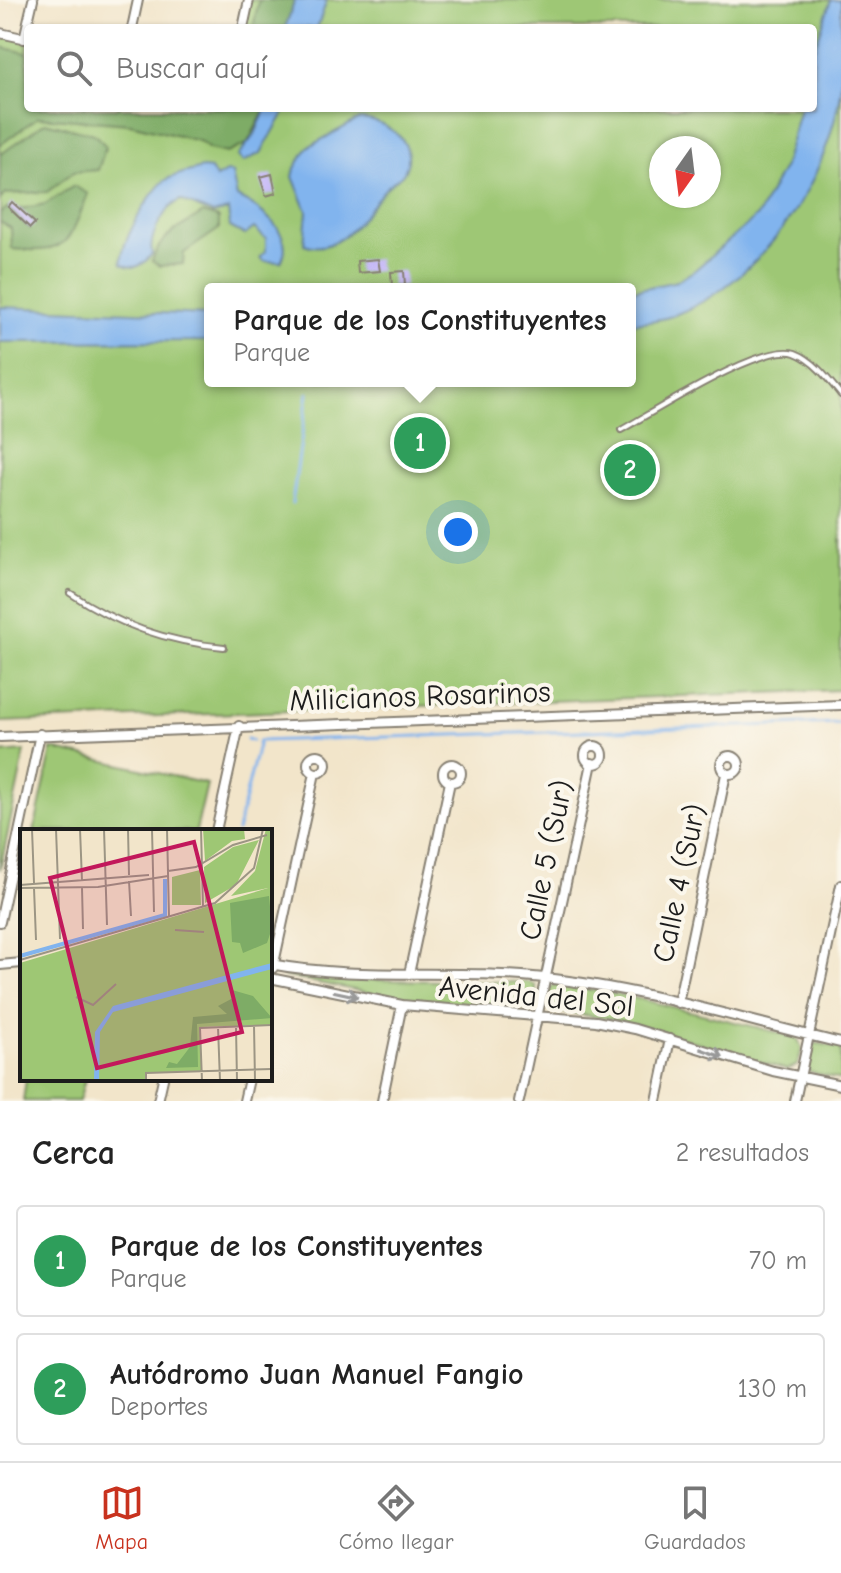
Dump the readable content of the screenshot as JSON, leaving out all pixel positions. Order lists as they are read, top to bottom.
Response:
{
  "streets": {
    "street": [
      "Milicianos Rosarinos",
      "Calle 5 (Sur)",
      "Calle 4 (Sur)",
      "Avenida del Sol"
    ]
  },
  "crossings": [
    ["Calle 5 (Sur)", "Avenida del Sol"],
    ["Calle 4 (Sur)", "Avenida del Sol"]
  ],
  "north": "bottom",
  "page": {
    "search": "Buscar aquí",
    "popup": ["Parque de los Constituyentes", "Parque"],
    "pins": ["1", "2"],
    "heading": ["Cerca", "2 resultados"],
    "list": [
      {
        "mark": "1",
        "name": "Parque de los Constituyentes",
        "note": "Parque",
        "value": "70 m"
      },
      {
        "mark": "2",
        "name": "Autódromo Juan Manuel Fangio",
        "note": "Deportes",
        "value": "130 m"
      }
    ],
    "nav": ["Mapa", "Cómo llegar", "Guardados"]
  }
}
